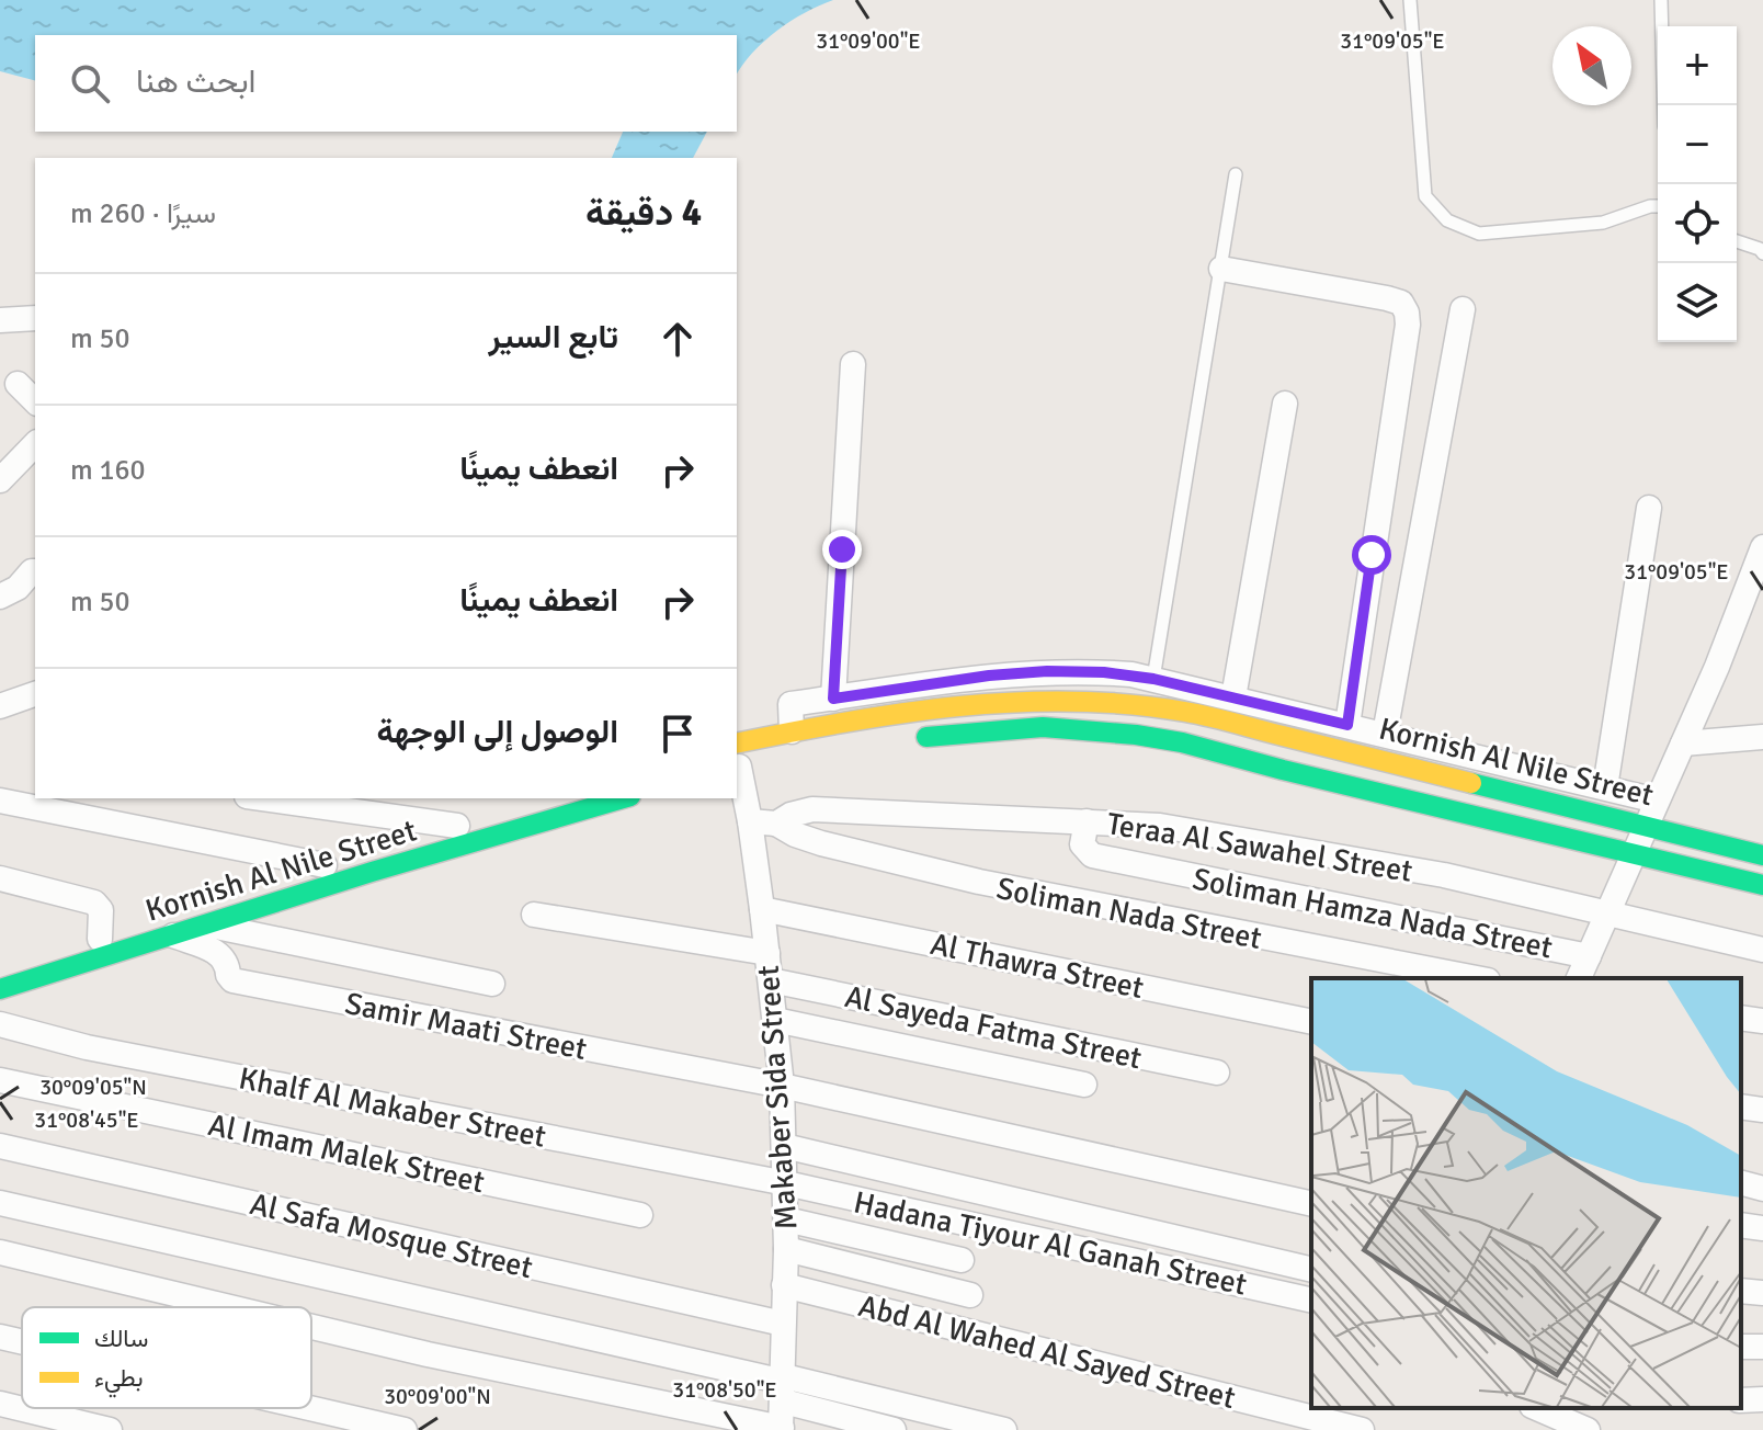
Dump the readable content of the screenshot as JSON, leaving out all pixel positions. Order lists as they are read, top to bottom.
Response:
{
  "streets": {
    "main road": ["Kornish Al Nile Street"],
    "street": [
      "Teraa Al Sawahel Street",
      "Soliman Nada Street",
      "Soliman Hamza Nada Street",
      "Al Thawra Street",
      "Samir Maati Street",
      "Al Sayeda Fatma Street",
      "Makaber Sida Street",
      "Khalf Al Makaber Street",
      "Al Imam Malek Street",
      "Al Safa Mosque Street",
      "Hadana Tiyour Al Ganah Street",
      "Abd Al Wahed Al Sayed Street"
    ]
  },
  "crossings": [
    ["Kornish Al Nile Street", "Samir Maati Street"],
    ["Kornish Al Nile Street", "Makaber Sida Street"],
    ["Teraa Al Sawahel Street", "Soliman Nada Street"],
    ["Teraa Al Sawahel Street", "Soliman Hamza Nada Street"],
    ["Teraa Al Sawahel Street", "Makaber Sida Street"],
    ["Al Thawra Street", "Makaber Sida Street"],
    ["Samir Maati Street", "Makaber Sida Street"],
    ["Al Sayeda Fatma Street", "Makaber Sida Street"],
    ["Makaber Sida Street", "Khalf Al Makaber Street"],
    ["Makaber Sida Street", "Al Safa Mosque Street"],
    ["Makaber Sida Street", "Hadana Tiyour Al Ganah Street"],
    ["Makaber Sida Street", "Abd Al Wahed Al Sayed Street"],
    ["Khalf Al Makaber Street", "Hadana Tiyour Al Ganah Street"]
  ],
  "legend": ["سالك", "بطيء"],
  "north": "top left",
  "page": {
    "map_buttons": ["+", "−"],
    "search": "ابحث هنا",
    "heading": ["4 دقيقة", "سيرًا · 260 m"],
    "list": [
      ["تابع السير", "50 m"],
      ["انعطف يمينًا", "160 m"],
      ["انعطف يمينًا", "50 m"],
      "الوصول إلى الوجهة"
    ]
  },
  "coordinates": [
    "31°09'00\"E",
    "31°09'05\"E",
    "30°09'05\"N",
    "31°08'45\"E",
    "31°08'50\"E",
    "30°09'00\"N"
  ]
}
